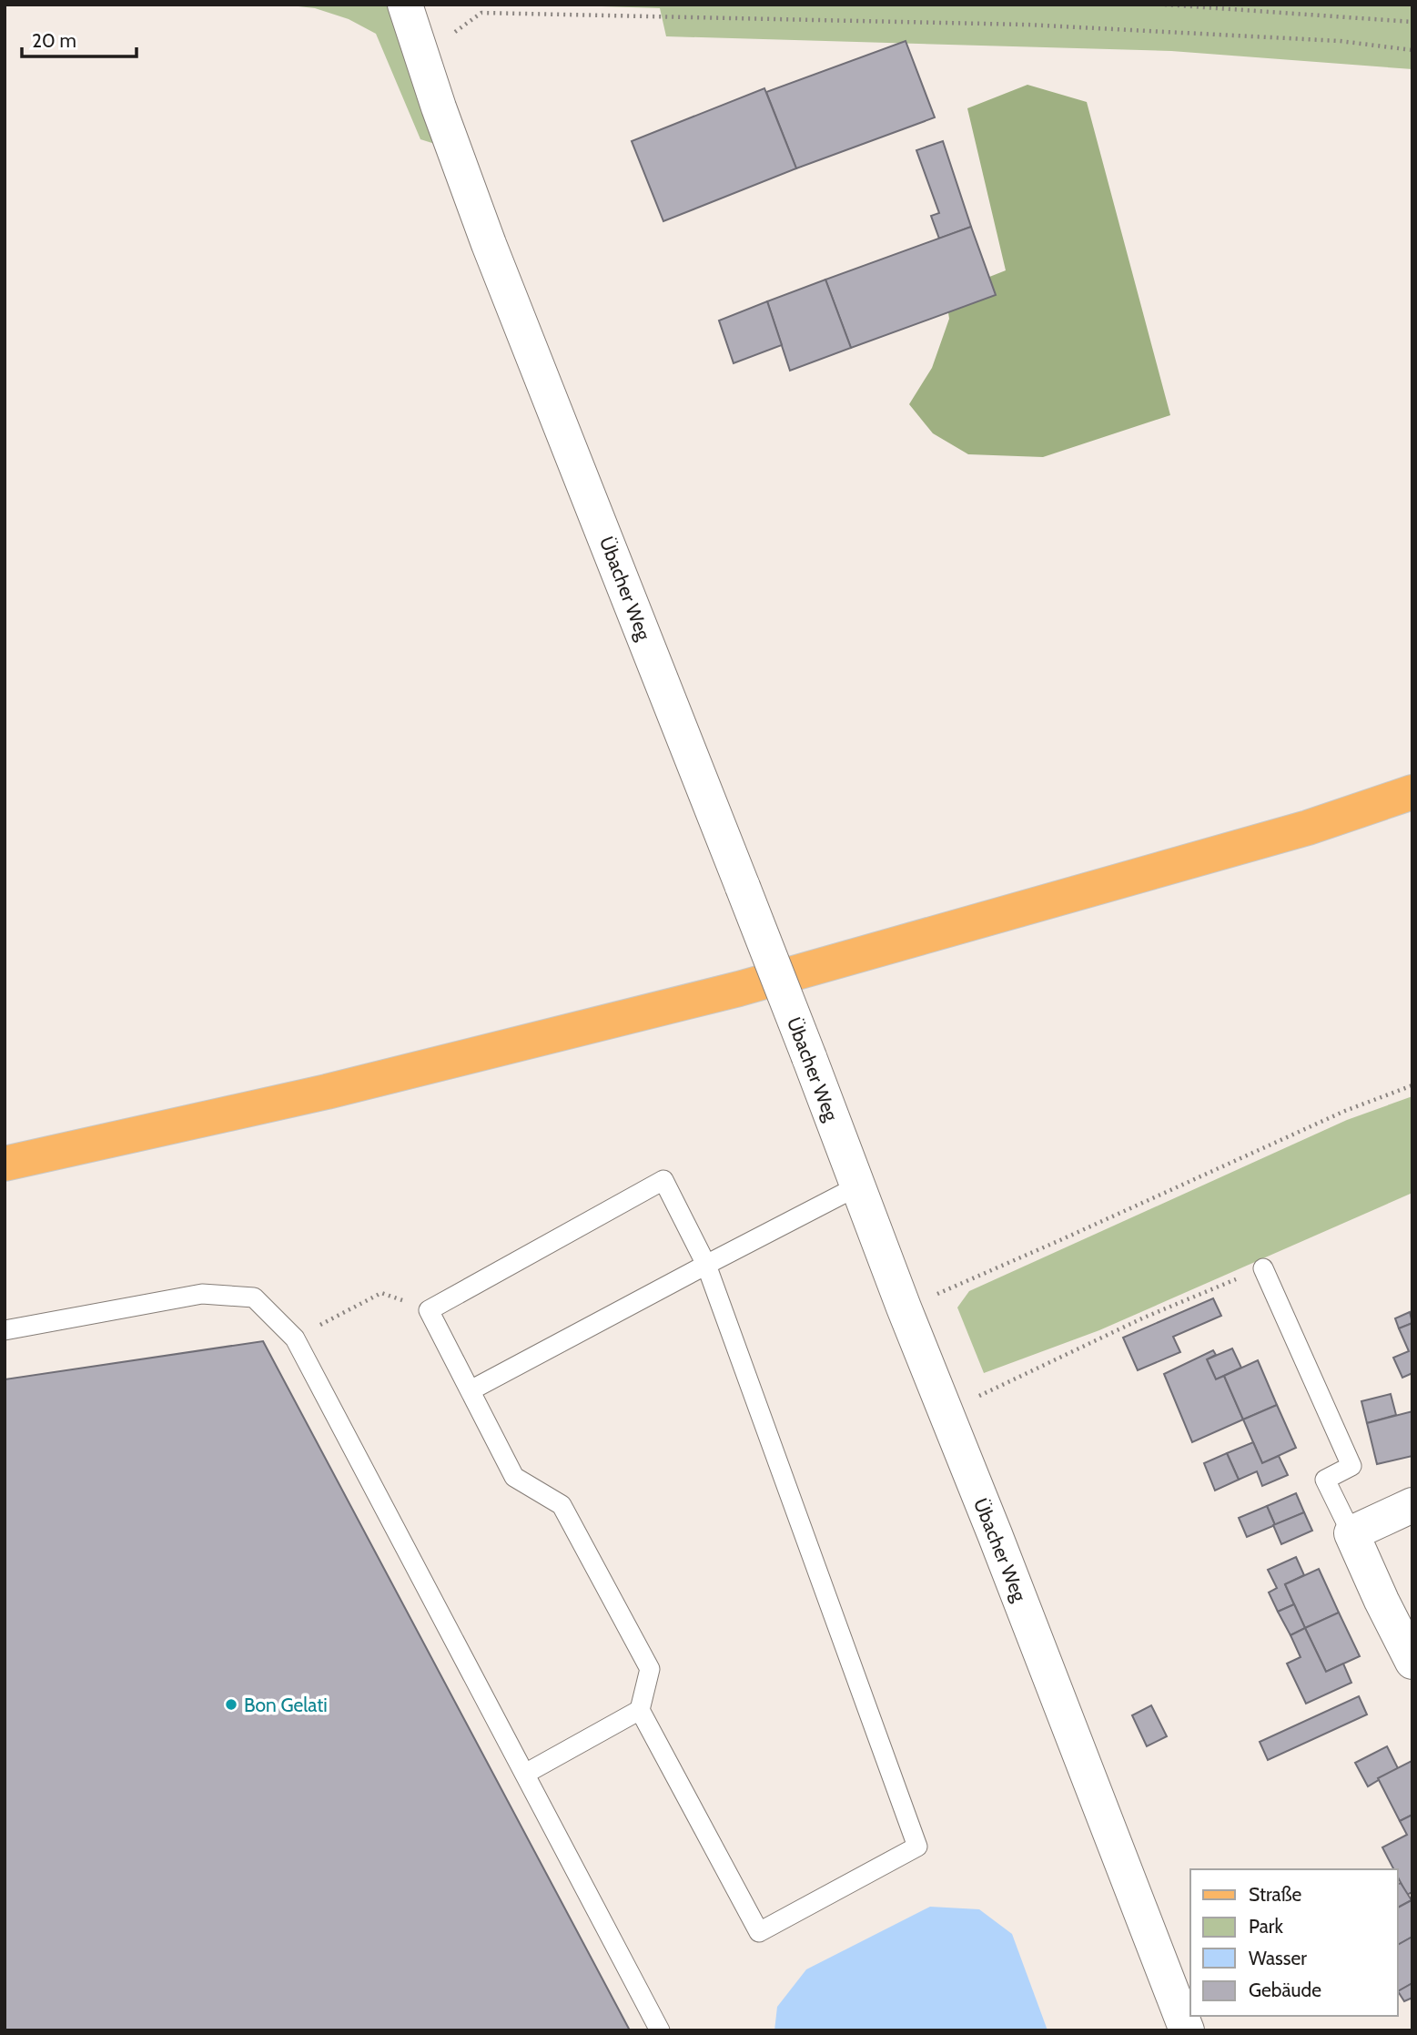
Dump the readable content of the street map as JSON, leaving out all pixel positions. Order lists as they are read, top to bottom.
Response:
{
  "streets": {
    "street": ["Übacher Weg"]
  },
  "places": ["Bon Gelati"],
  "legend": [
    "Straße",
    "Park",
    "Wasser",
    "Gebäude"
  ],
  "scale_bar": "20 m"
}
